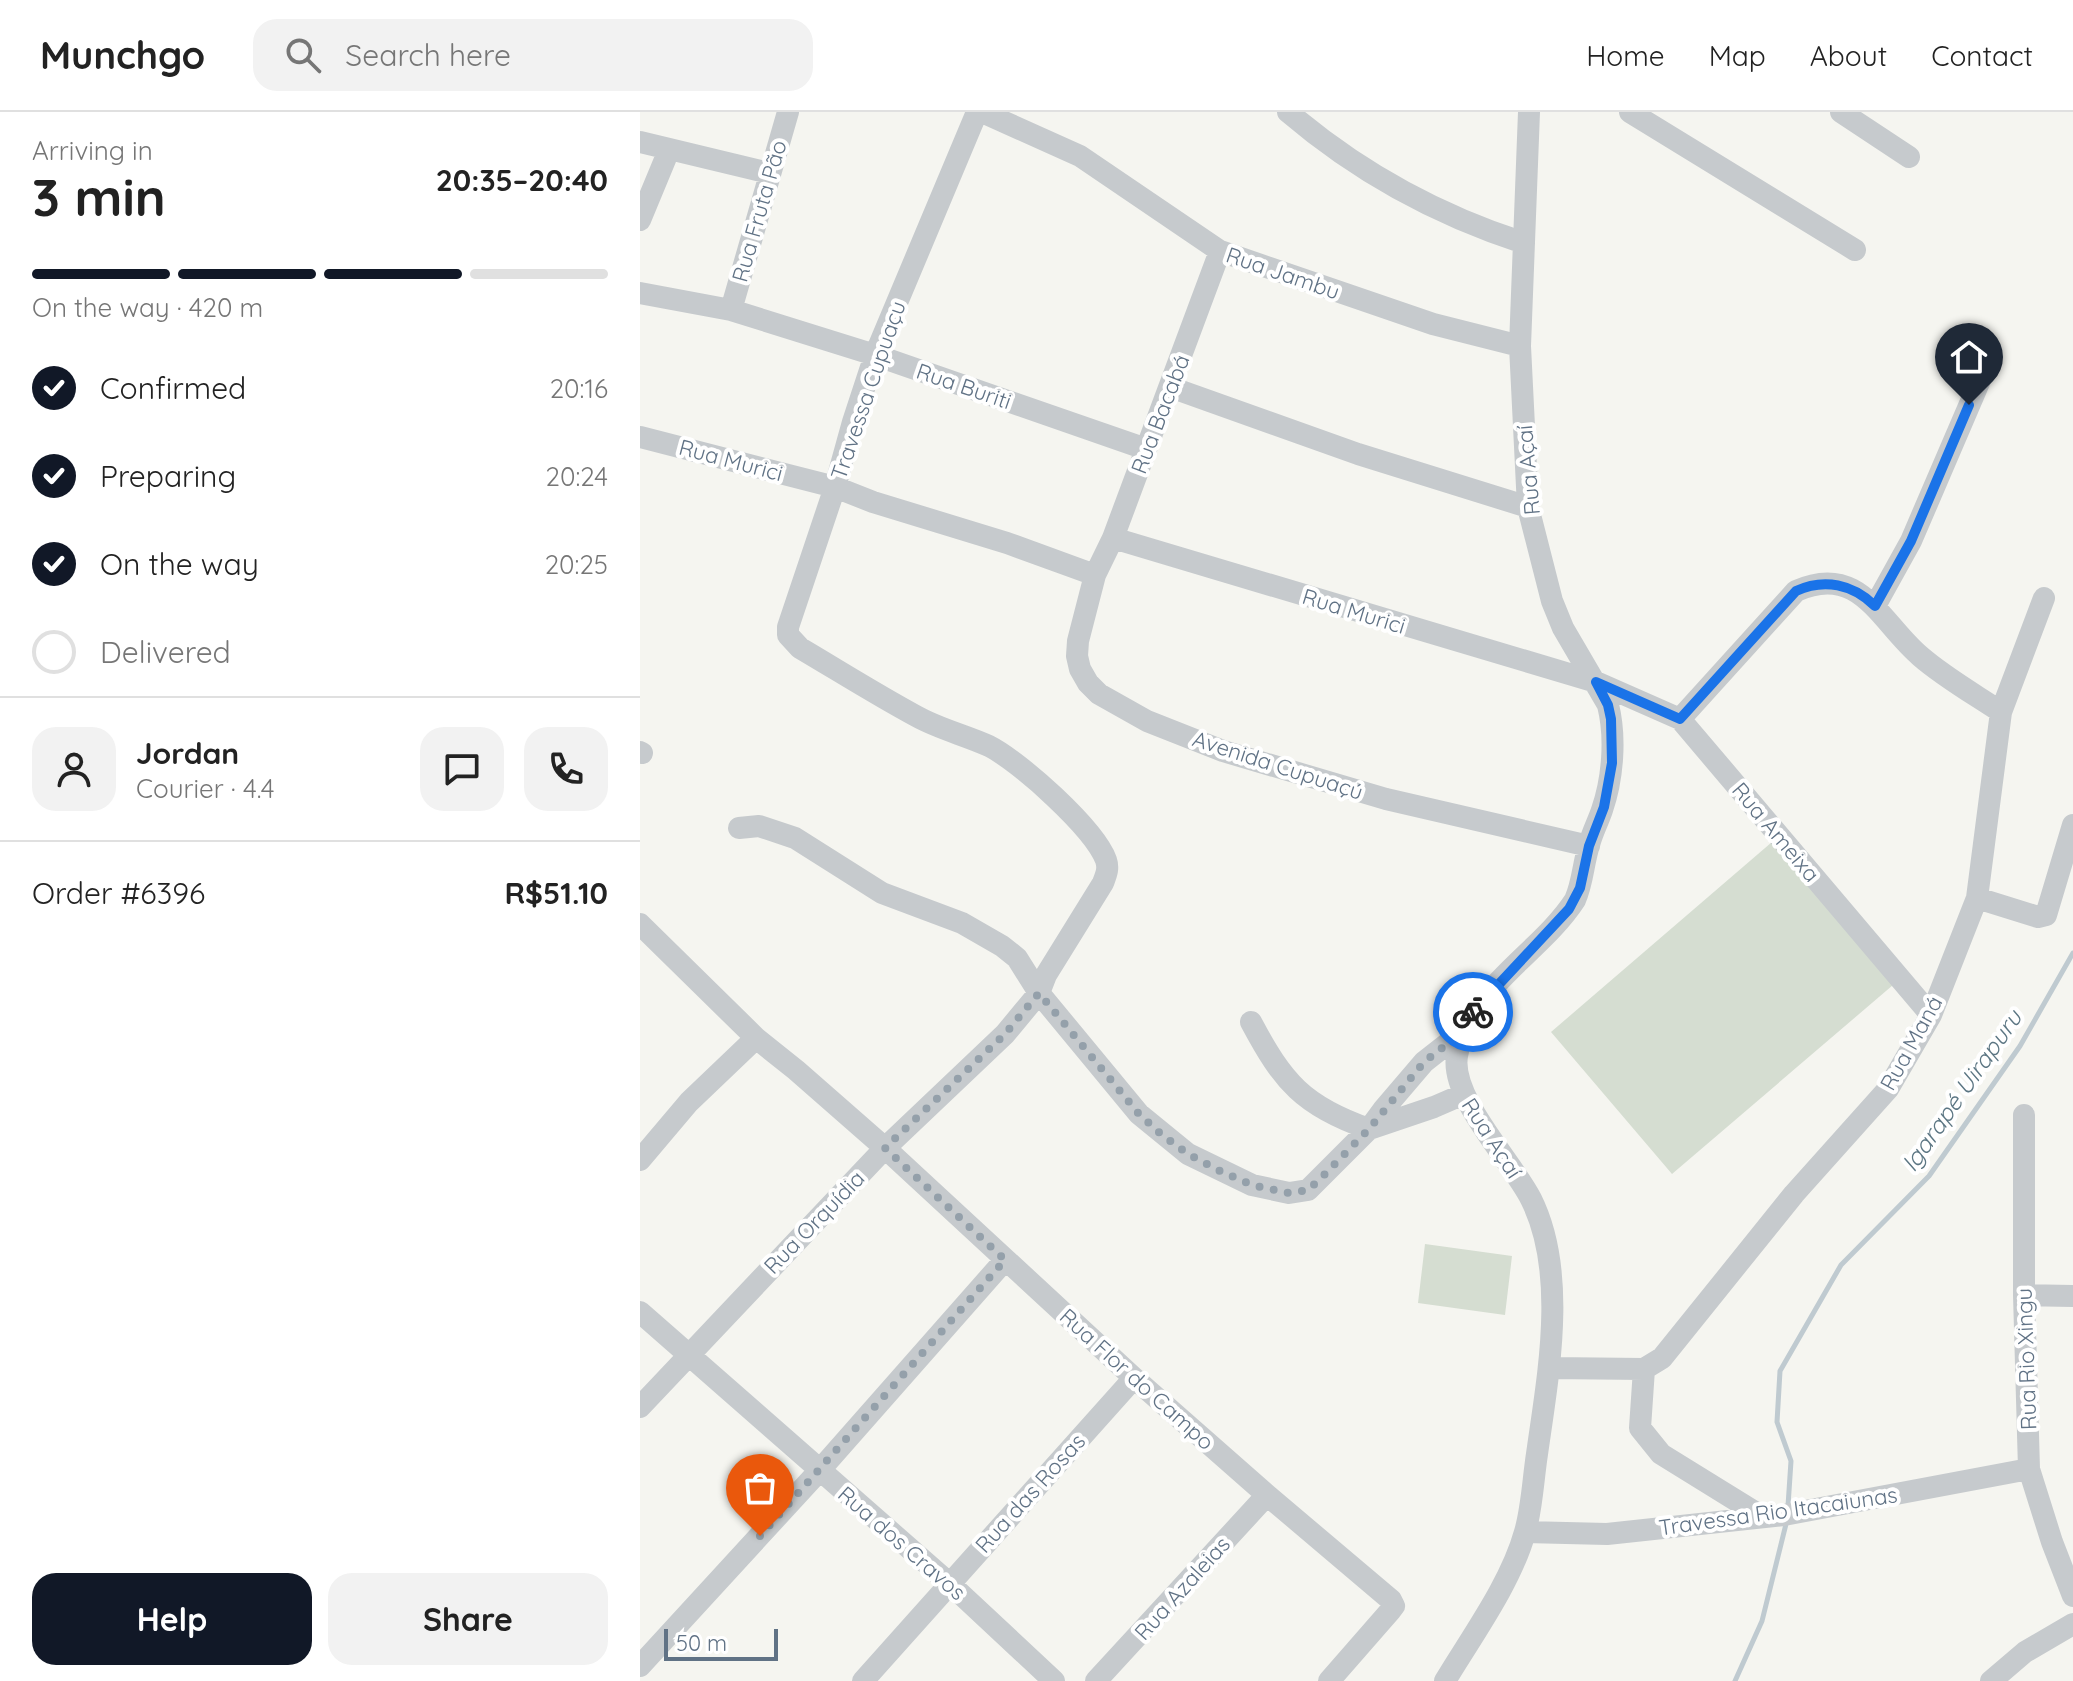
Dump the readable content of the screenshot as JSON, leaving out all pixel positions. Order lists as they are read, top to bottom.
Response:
{
  "streets": {
    "street": [
      "Rua Fruta Pão",
      "Rua Jambu",
      "Rua Buriti",
      "Travessa Cupuaçu",
      "Rua Bacabá",
      "Rua Murici",
      "Rua Açaí",
      "Avenida Cupuaçú",
      "Rua Ameixa",
      "Rua Maná",
      "Rua Orquídia",
      "Rua Rio Xingu",
      "Rua Flor do Campo",
      "Rua das Rosas",
      "Travessa Rio Itacaiunas",
      "Rua dos Cravos",
      "Rua Azaleias"
    ]
  },
  "crossings": [
    ["Rua Fruta Pão", "Rua Buriti"],
    ["Rua Jambu", "Travessa Cupuaçu"],
    ["Rua Jambu", "Rua Bacabá"],
    ["Rua Jambu", "Rua Açaí"],
    ["Rua Buriti", "Travessa Cupuaçu"],
    ["Rua Buriti", "Rua Bacabá"],
    ["Travessa Cupuaçu", "Rua Murici"],
    ["Travessa Cupuaçu", "Rua Orquídia"],
    ["Rua Bacabá", "Rua Murici"],
    ["Rua Bacabá", "Avenida Cupuaçú"],
    ["Rua Murici", "Rua Açaí"],
    ["Rua Murici", "Avenida Cupuaçú"],
    ["Rua Murici", "Rua Ameixa"],
    ["Rua Açaí", "Avenida Cupuaçú"],
    ["Rua Açaí", "Rua Ameixa"],
    ["Rua Ameixa", "Rua Maná"],
    ["Rua Orquídia", "Rua Flor do Campo"],
    ["Rua Orquídia", "Rua dos Cravos"],
    ["Rua Rio Xingu", "Travessa Rio Itacaiunas"],
    ["Rua Flor do Campo", "Rua das Rosas"],
    ["Rua Flor do Campo", "Rua Azaleias"],
    ["Rua das Rosas", "Rua dos Cravos"]
  ],
  "water": ["Igarapé Uirapuru"],
  "scale_bar": "50 m",
  "page": {
    "header": "Munchgo",
    "search": "Search here",
    "nav": [
      "Home",
      "Map",
      "About",
      "Contact"
    ],
    "heading": ["3 min", "Arriving in", "20:35–20:40"],
    "panel": [
      "Jordan",
      "Courier · 4.4",
      "Order #6396",
      "R$51.10"
    ],
    "bar": "On the way · 420 m",
    "list": [
      ["Confirmed", "20:16"],
      ["Preparing", "20:24"],
      ["On the way", "20:25"],
      "Delivered"
    ],
    "buttons": ["Help", "Share"],
    "scale": "50 m"
  }
}
